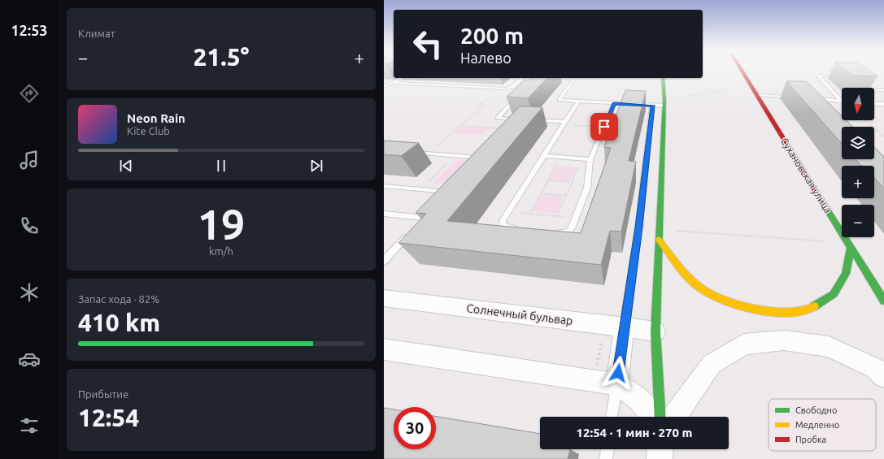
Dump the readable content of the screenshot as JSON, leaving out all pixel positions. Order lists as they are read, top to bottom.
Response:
{
  "streets": {
    "street": ["Сухановская улица", "Солнечный бульвар"]
  },
  "legend": ["Свободно", "Медленно", "Пробка"],
  "north": "bottom",
  "page": {
    "tabs": "12:53",
    "tile": [
      "Климат",
      ["19", "km/h"],
      ["Запас хода · 82%", "410 km"],
      ["Прибытие", "12:54"]
    ],
    "turn": ["200 m", "Налево"],
    "heat": ["−", "21.5°", "+"],
    "map_buttons": ["+", "−"],
    "song": ["Neon Rain", "Kite Club"],
    "limit": "30",
    "trip": "12:54 · 1 мин · 270 m"
  }
}
